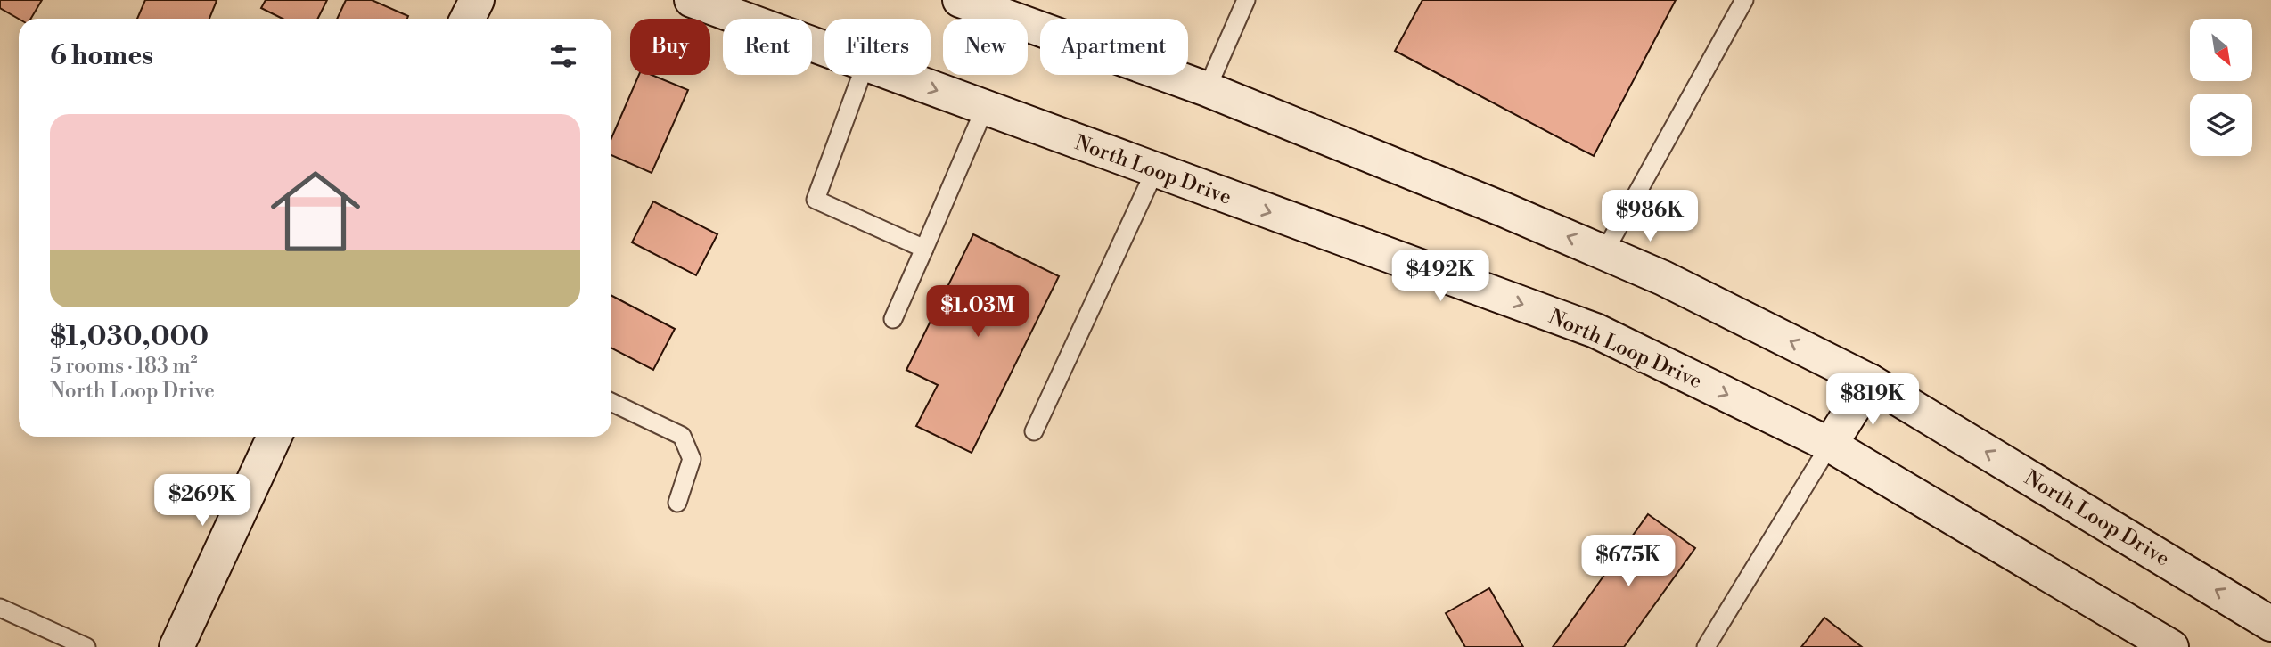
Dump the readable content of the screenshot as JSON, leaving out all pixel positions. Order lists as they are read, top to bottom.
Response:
{
  "streets": {
    "main road": ["North Loop Drive"]
  },
  "north": "bottom right",
  "page": {
    "chip": [
      "Buy",
      "Rent",
      "Filters",
      "New",
      "Apartment"
    ],
    "heading": "6 homes",
    "list": [
      {
        "name": "$1,030,000",
        "note": "5 rooms · 183 m² · North Loop Drive"
      }
    ],
    "price": [
      "$986K",
      "$492K",
      "$1.03M",
      "$819K",
      "$269K",
      "$675K"
    ]
  }
}
